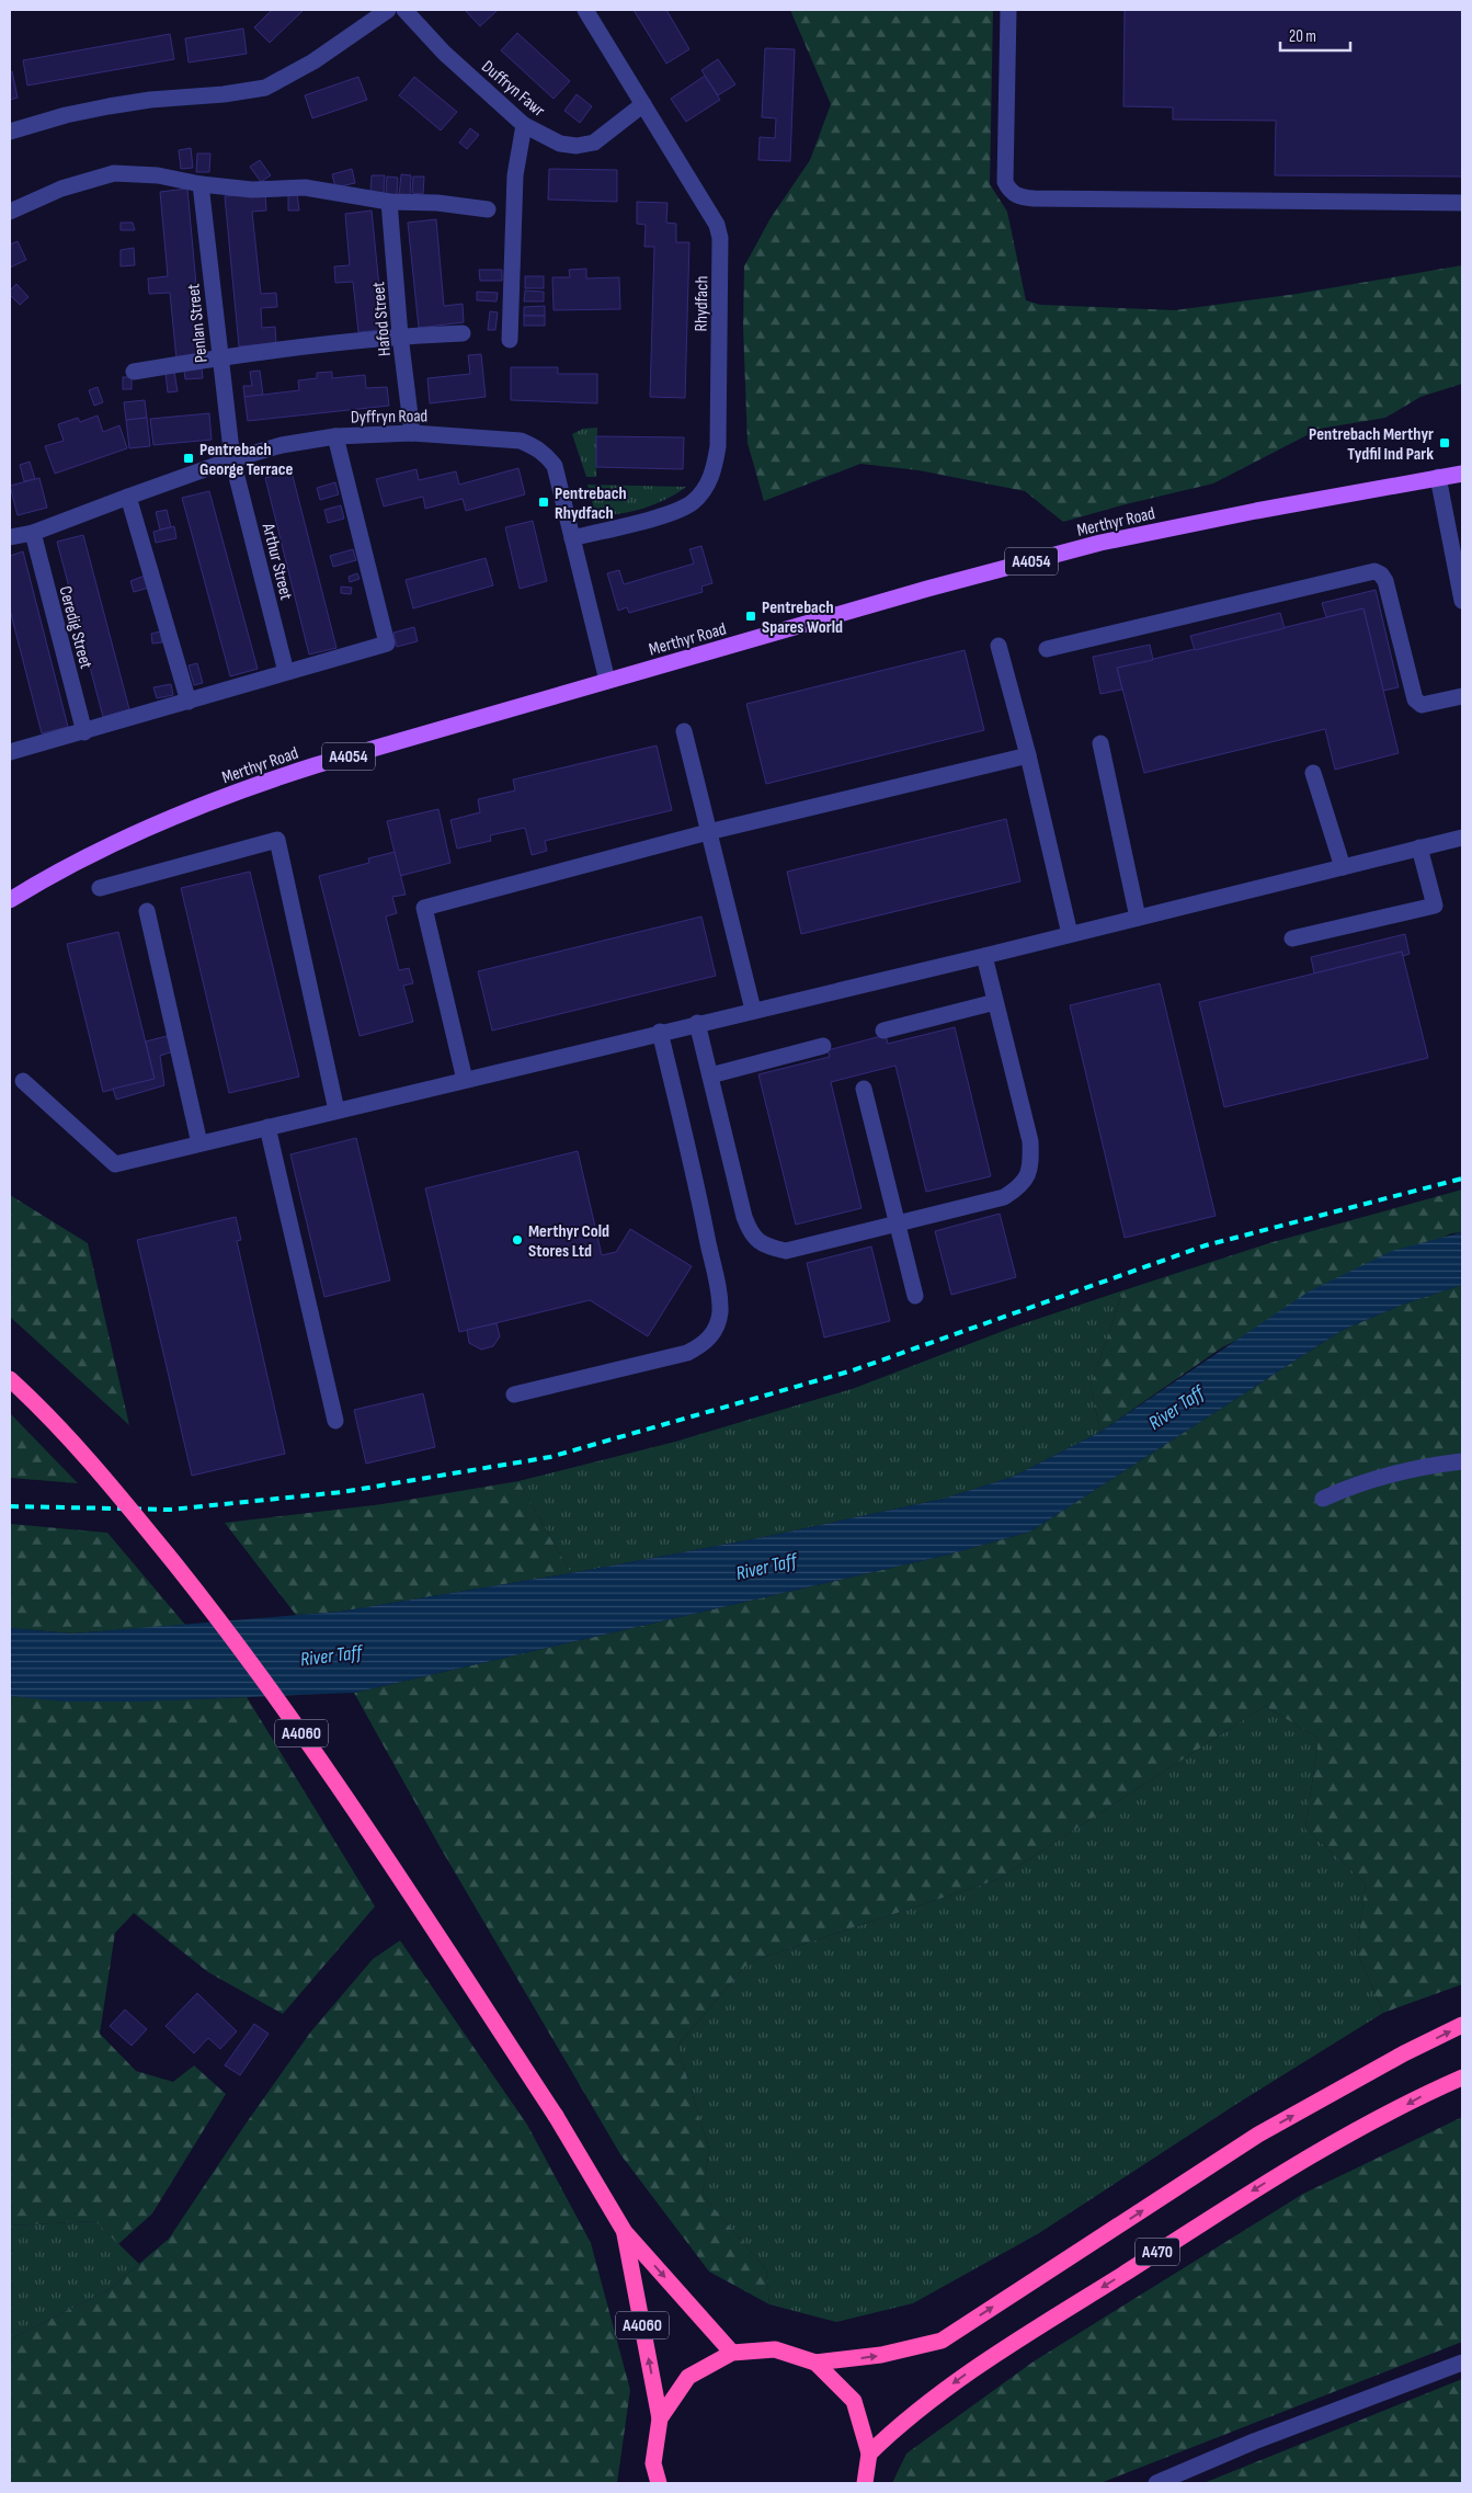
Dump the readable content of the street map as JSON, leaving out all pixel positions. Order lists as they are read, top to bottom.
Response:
{
  "streets": {
    "highway": ["A4060", "A470"],
    "main road": ["Merthyr Road", "A4054"],
    "street": [
      "Duffryn Fawr",
      "Rhydfach",
      "Hafod Street",
      "Penlan Street",
      "Dyffryn Road",
      "Arthur Street",
      "Ceredig Street"
    ]
  },
  "crossings": [
    ["Duffryn Fawr", "Rhydfach"],
    ["Rhydfach", "Dyffryn Road"],
    ["Hafod Street", "Dyffryn Road"],
    ["Penlan Street", "Dyffryn Road"],
    ["Penlan Street", "Arthur Street"],
    ["Dyffryn Road", "Merthyr Road"],
    ["Dyffryn Road", "Arthur Street"],
    ["Dyffryn Road", "Ceredig Street"]
  ],
  "water": ["River Taff"],
  "places": {
    "transit": [
      "Pentrebach Merthyr Tydfil Ind Park",
      "Pentrebach George Terrace",
      "Pentrebach Rhydfach",
      "Pentrebach Spares World"
    ],
    "other": ["Merthyr Cold Stores Ltd"]
  },
  "scale_bar": "20 m"
}
